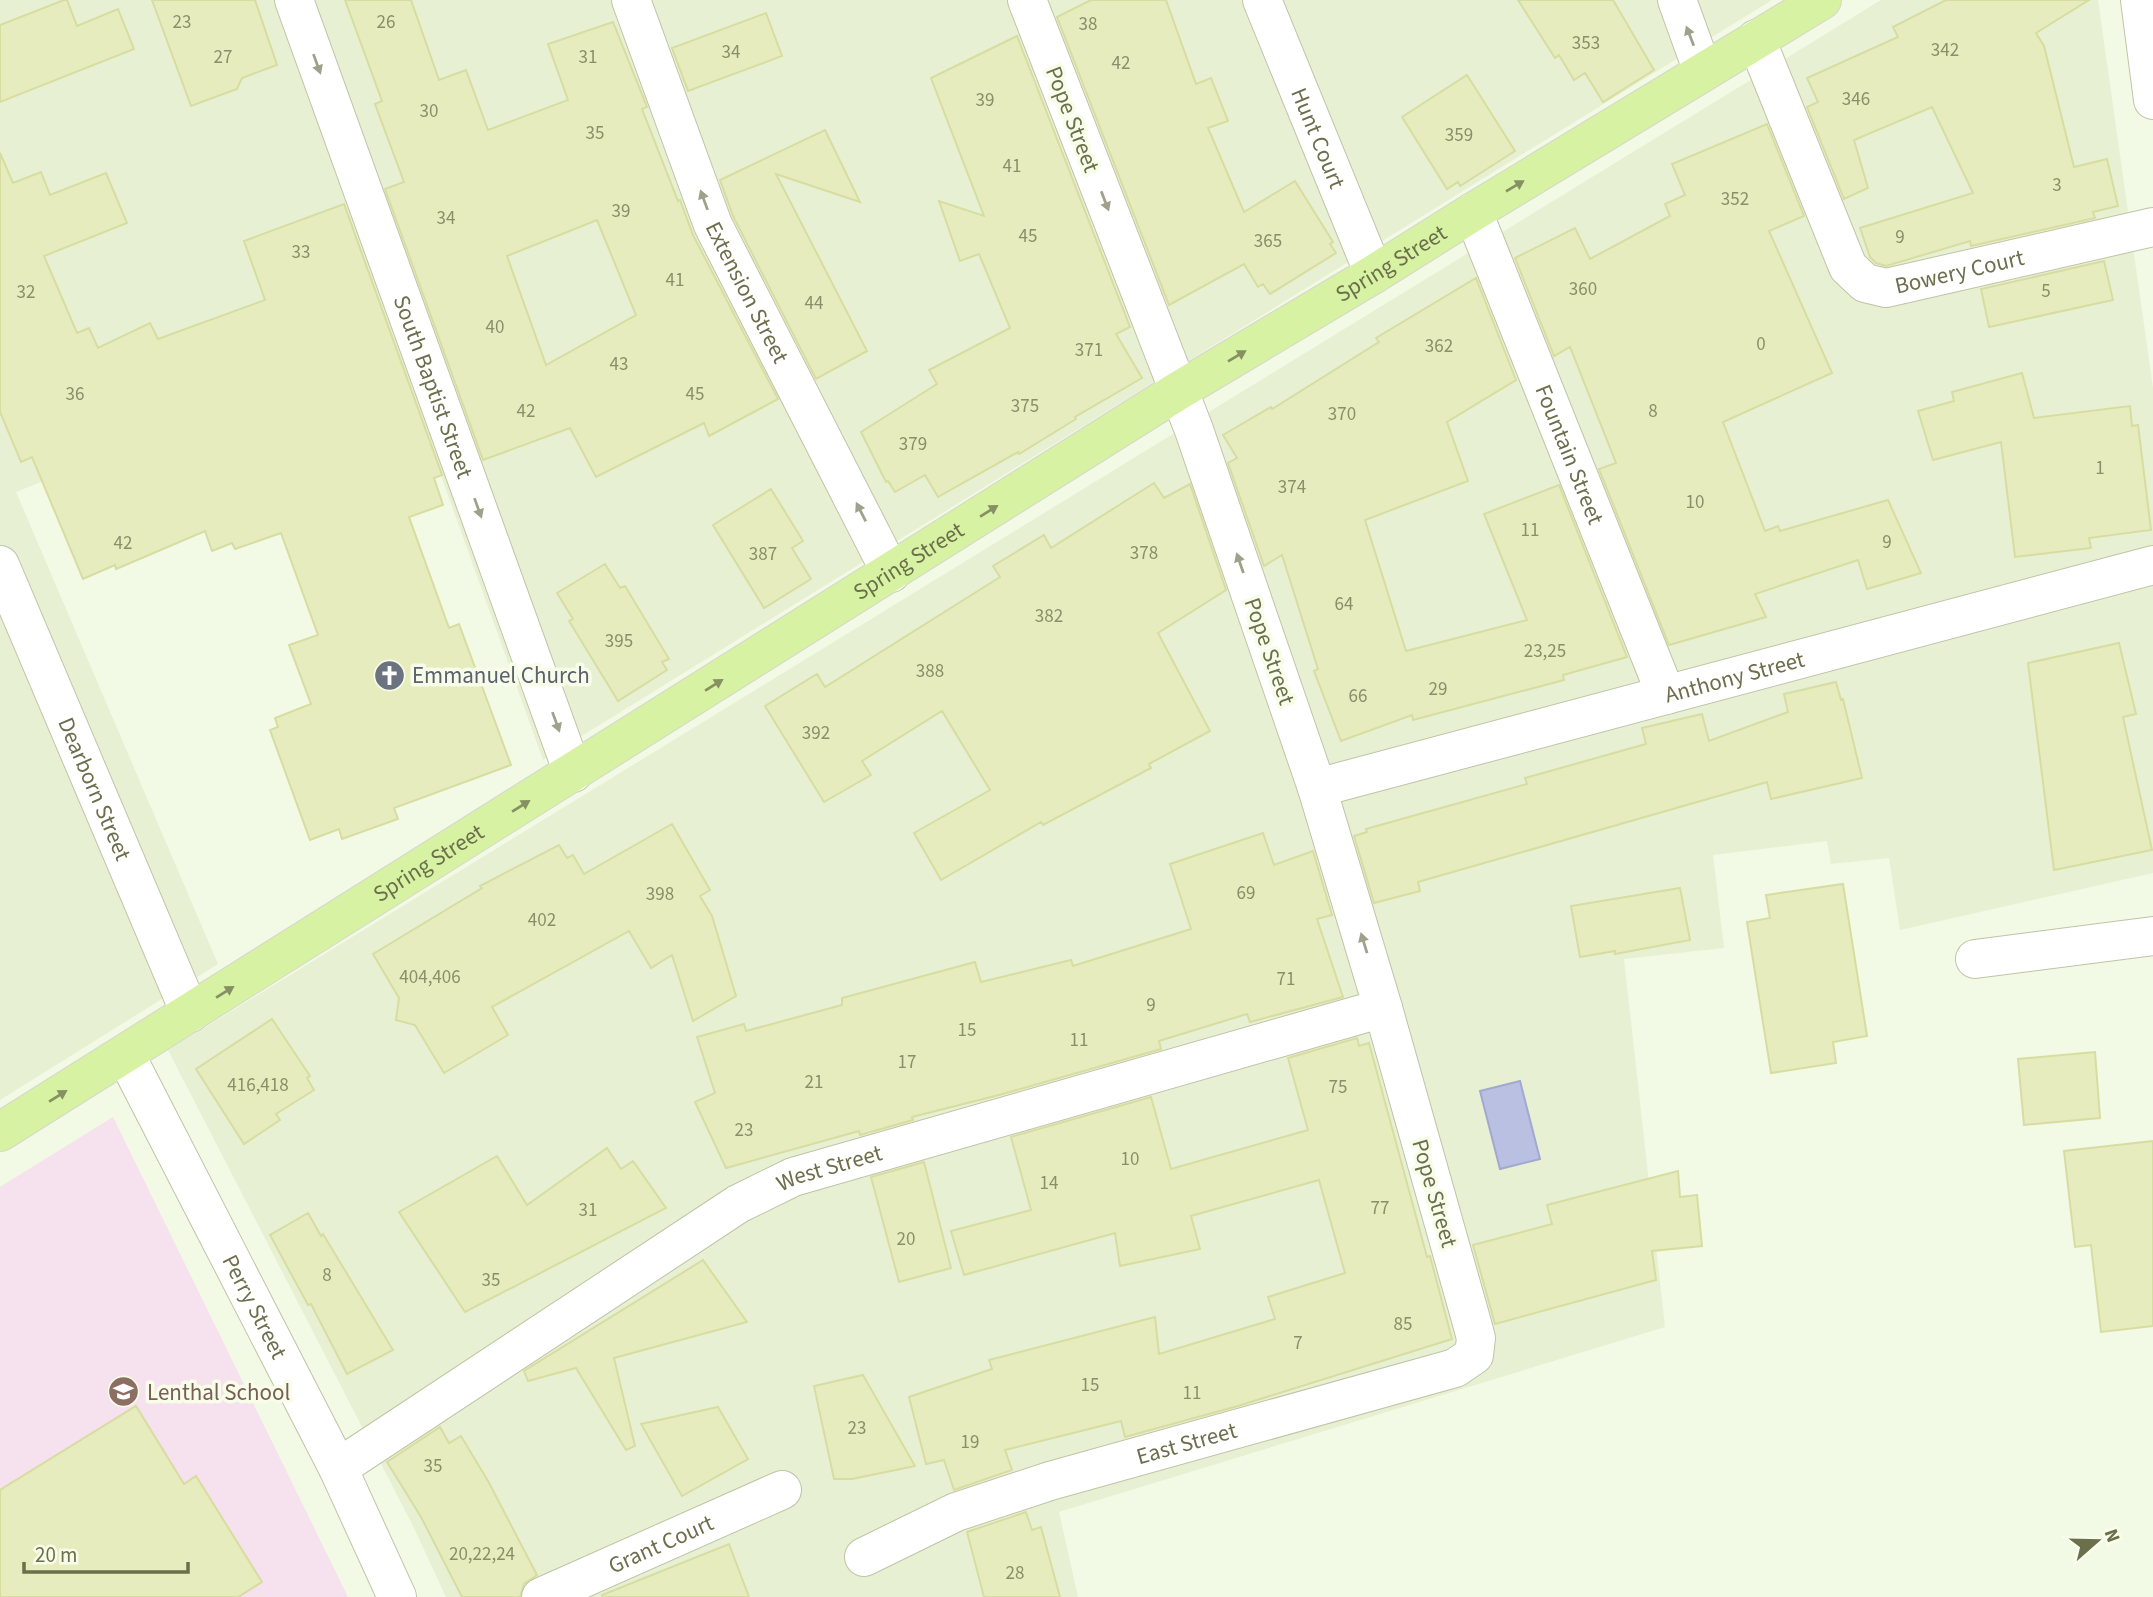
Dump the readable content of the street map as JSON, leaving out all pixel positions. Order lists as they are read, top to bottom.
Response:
{
  "streets": {
    "main road": ["Spring Street"],
    "street": [
      "Pope Street",
      "Hunt Court",
      "Bowery Court",
      "Extension Street",
      "South Baptist Street",
      "Fountain Street",
      "Anthony Street",
      "Dearborn Street",
      "West Street",
      "Perry Street",
      "East Street",
      "Grant Court"
    ]
  },
  "crossings": [
    ["Pope Street", "Spring Street"],
    ["Pope Street", "Anthony Street"],
    ["Pope Street", "West Street"],
    ["Pope Street", "East Street"],
    ["Hunt Court", "Spring Street"],
    ["Spring Street", "Bowery Court"],
    ["Spring Street", "Extension Street"],
    ["Spring Street", "South Baptist Street"],
    ["Spring Street", "Fountain Street"],
    ["Spring Street", "Dearborn Street"],
    ["Spring Street", "Perry Street"],
    ["Fountain Street", "Anthony Street"],
    ["West Street", "Perry Street"]
  ],
  "one_way": ["Spring Street", "Extension Street", "South Baptist Street"],
  "places": {
    "church": ["Emmanuel Church"],
    "school or university": ["Lenthal School"]
  },
  "house_numbers": [
    "23",
    "26",
    "38",
    "353",
    "342",
    "34",
    "27",
    "31",
    "42",
    "346",
    "39",
    "30",
    "35",
    "359",
    "41",
    "3",
    "352",
    "39",
    "34",
    "45",
    "9",
    "365",
    "33",
    "41",
    "360",
    "5",
    "32",
    "44",
    "40",
    "0",
    "362",
    "371",
    "43",
    "36",
    "45",
    "375",
    "42",
    "8",
    "370",
    "379",
    "1",
    "374",
    "10",
    "11",
    "9",
    "42",
    "378",
    "387",
    "64",
    "382",
    "395",
    "23,25",
    "388",
    "29",
    "66",
    "392",
    "69",
    "398",
    "402",
    "404,406",
    "71",
    "9",
    "15",
    "11",
    "17",
    "21",
    "416,418",
    "75",
    "23",
    "10",
    "14",
    "77",
    "31",
    "20",
    "8",
    "35",
    "85",
    "7",
    "15",
    "11",
    "23",
    "19",
    "35",
    "20,22,24",
    "28"
  ],
  "scale_bar": "20 m",
  "north": "right"
}
